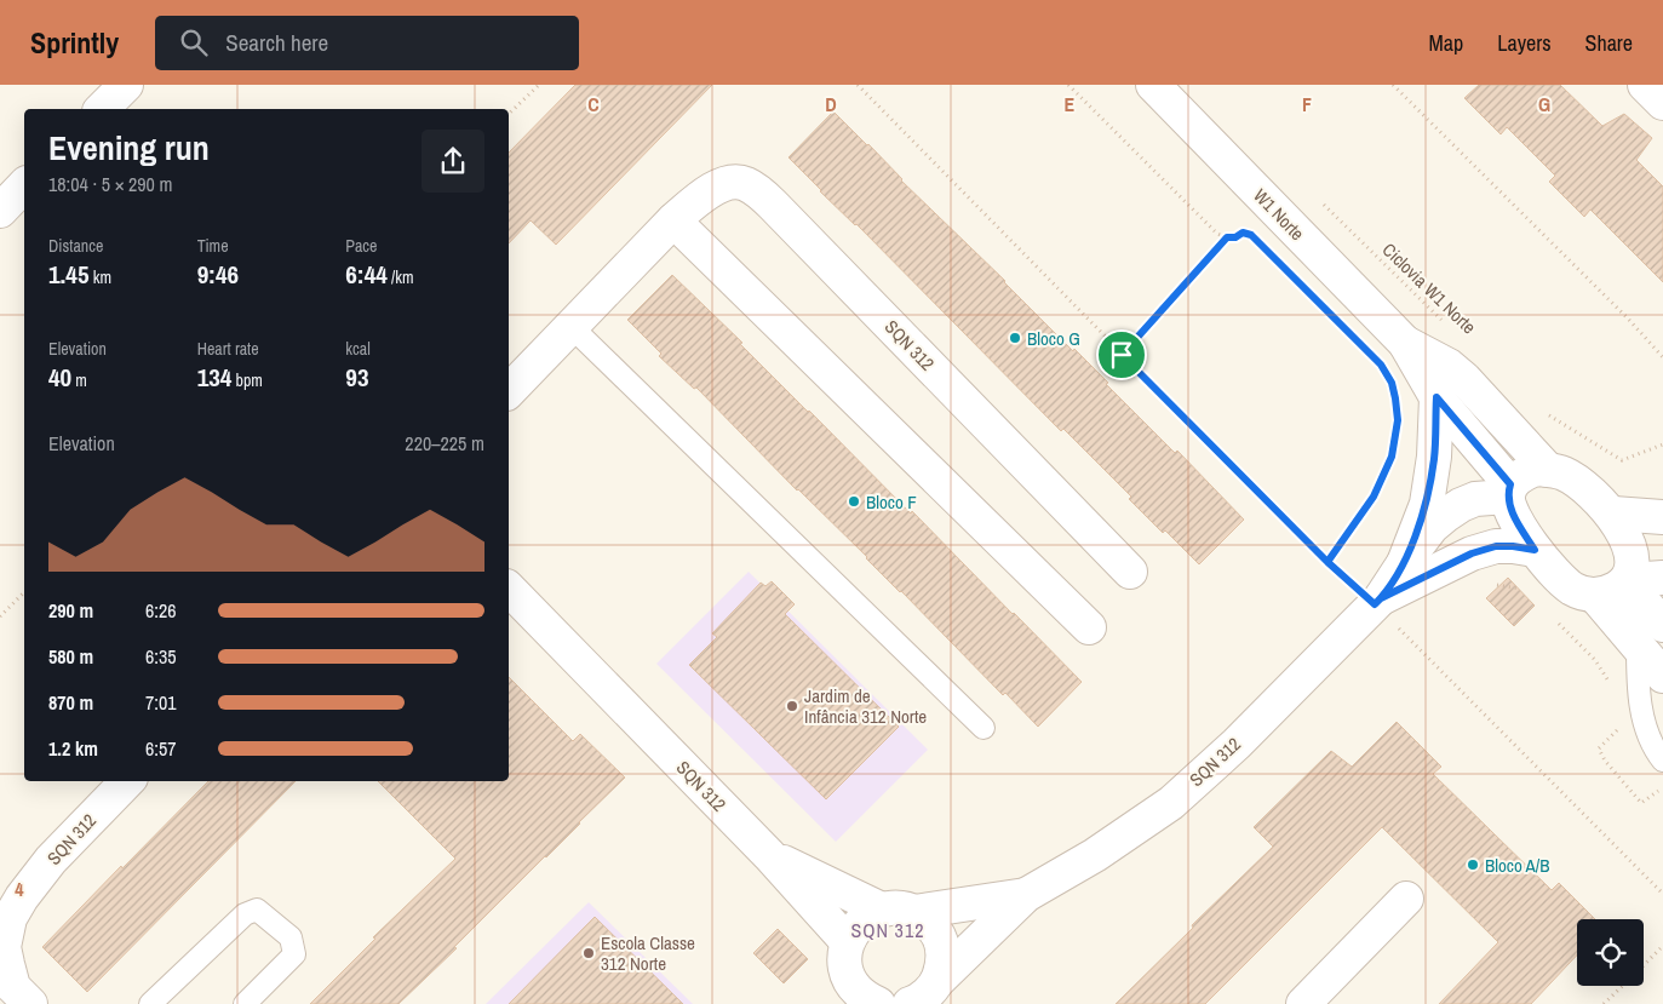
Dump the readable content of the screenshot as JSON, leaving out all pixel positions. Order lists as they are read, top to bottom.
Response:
{
  "streets": {
    "street": ["W1 Norte", "SQN 312"],
    "path": ["Ciclovia W1 Norte"]
  },
  "crossings": [
    ["W1 Norte", "SQN 312"]
  ],
  "districts": ["SQN 312"],
  "places": [
    "Bloco G",
    "Bloco F",
    "Jardim de Infância 312 Norte",
    "Bloco A/B",
    "Escola Classe 312 Norte"
  ],
  "page": {
    "header": "Sprintly",
    "search": "Search here",
    "nav": ["Map", "Layers", "Share"],
    "heading": ["Evening run", "18:04 · 5 × 290 m"],
    "stats": [
      ["Distance", "1.45 km"],
      ["Time", "9:46"],
      ["Pace", "6:44 /km"],
      ["Elevation", "40 m"],
      ["Heart rate", "134 bpm"],
      ["kcal", "93"]
    ],
    "chart": ["Elevation", "220–225 m"],
    "list": [
      {
        "name": "290 m",
        "note": "6:26"
      },
      {
        "name": "580 m",
        "note": "6:35"
      },
      {
        "name": "870 m",
        "note": "7:01"
      },
      {
        "name": "1.2 km",
        "note": "6:57"
      }
    ]
  },
  "grid": {
    "columns": [
      "C",
      "D",
      "E",
      "F",
      "G"
    ],
    "rows": ["4"]
  }
}
